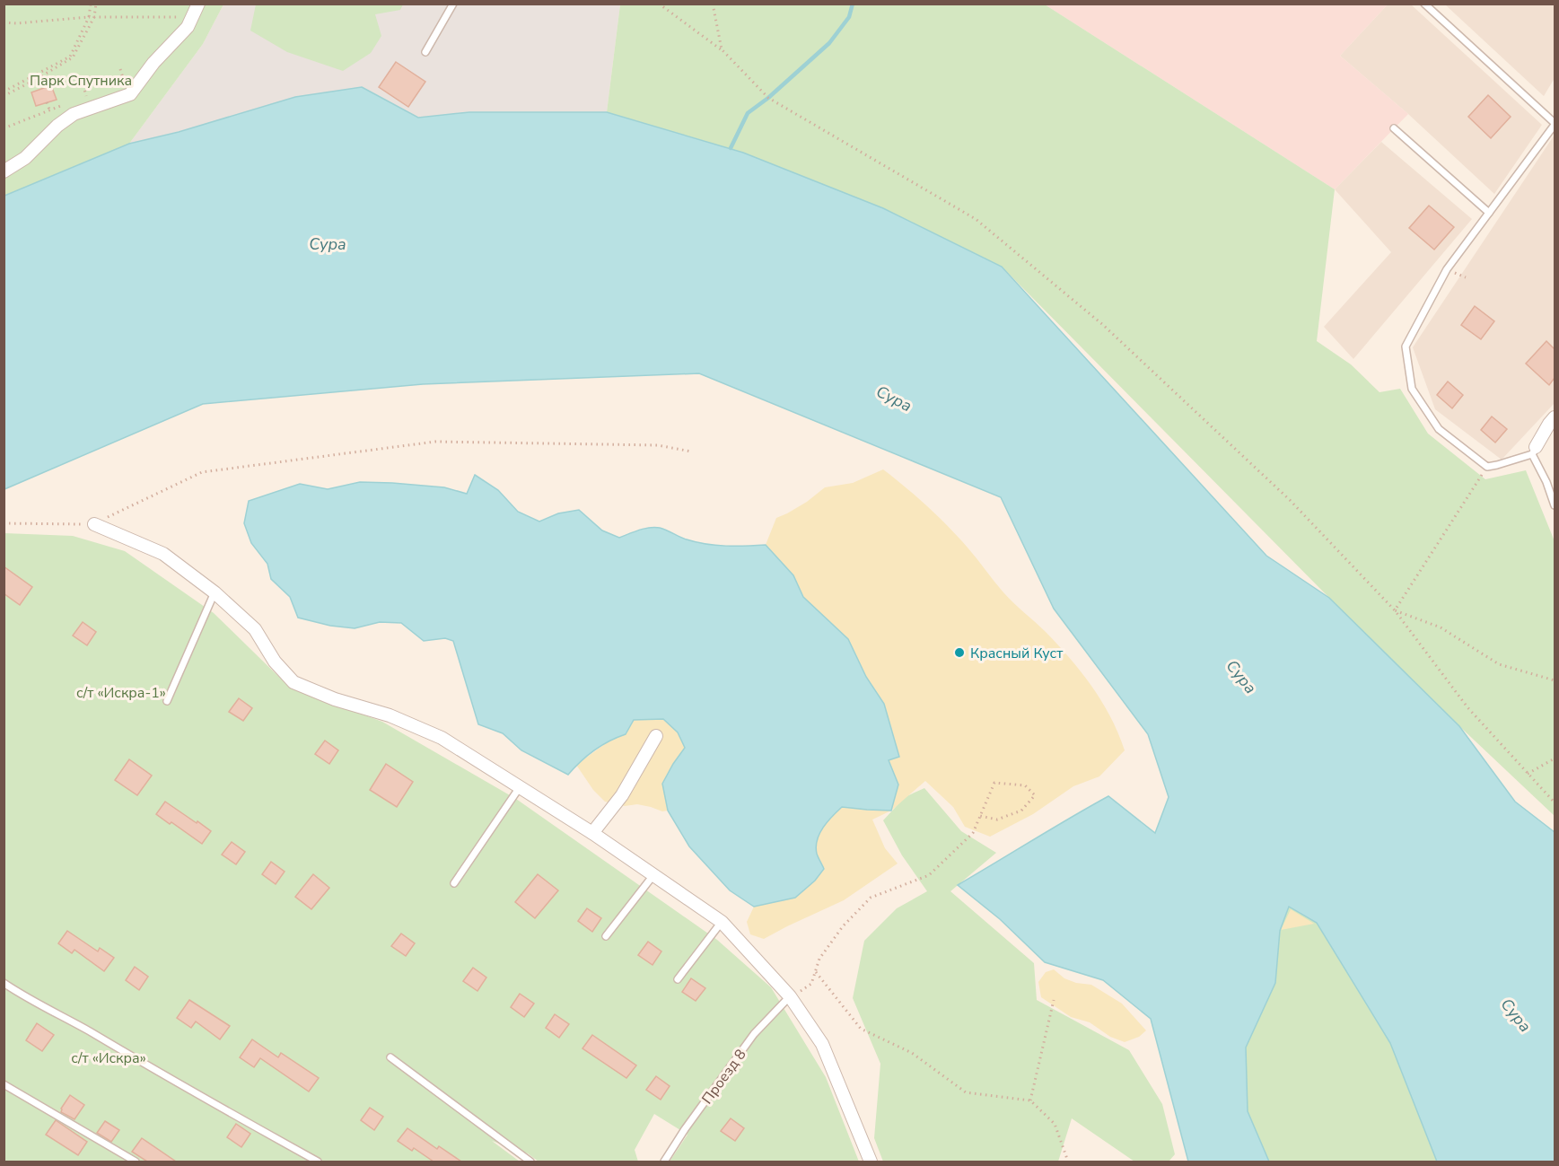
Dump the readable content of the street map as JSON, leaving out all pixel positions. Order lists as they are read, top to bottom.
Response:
{
  "streets": {
    "lane": ["Проезд 8"]
  },
  "water": ["Сура"],
  "parks": ["Парк Спутника", "с/т «Искра-1»", "с/т «Искра»"],
  "places": ["Красный Куст"]
}
